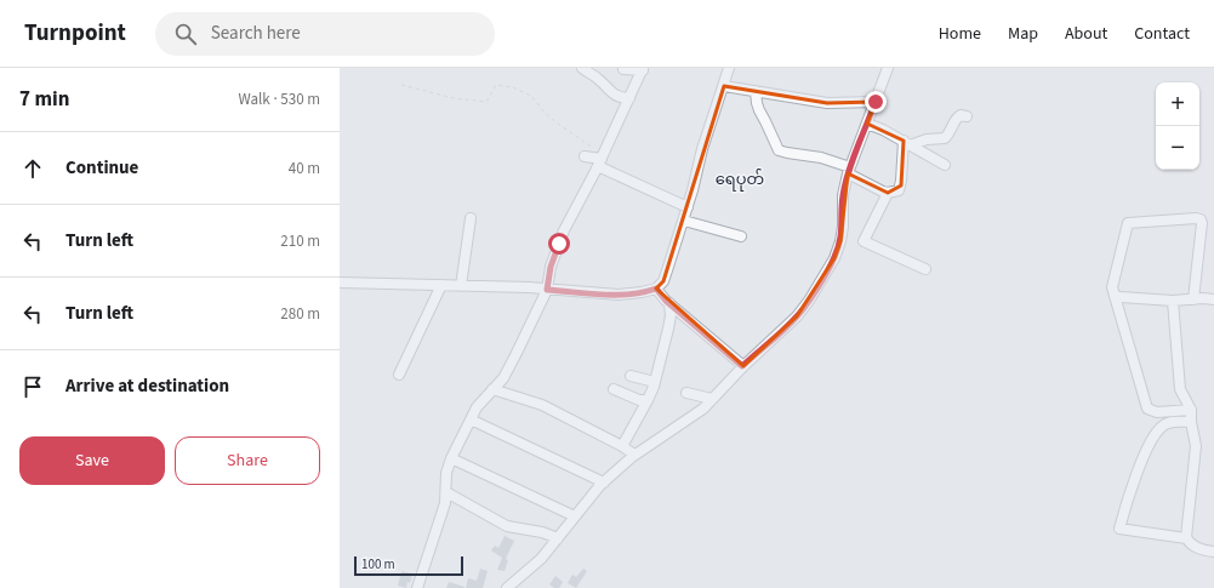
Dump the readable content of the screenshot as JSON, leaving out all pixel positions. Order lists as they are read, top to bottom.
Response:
{
  "districts": ["ရေပုတ်"],
  "scale_bar": "100 m",
  "page": {
    "header": "Turnpoint",
    "search": "Search here",
    "nav": [
      "Home",
      "Map",
      "About",
      "Contact"
    ],
    "heading": ["7 min", "Walk · 530 m"],
    "map_buttons": ["+", "−"],
    "list": [
      ["Continue", "40 m"],
      ["Turn left", "210 m"],
      ["Turn left", "280 m"],
      "Arrive at destination"
    ],
    "buttons": ["Save", "Share"],
    "scale": "100 m"
  }
}
